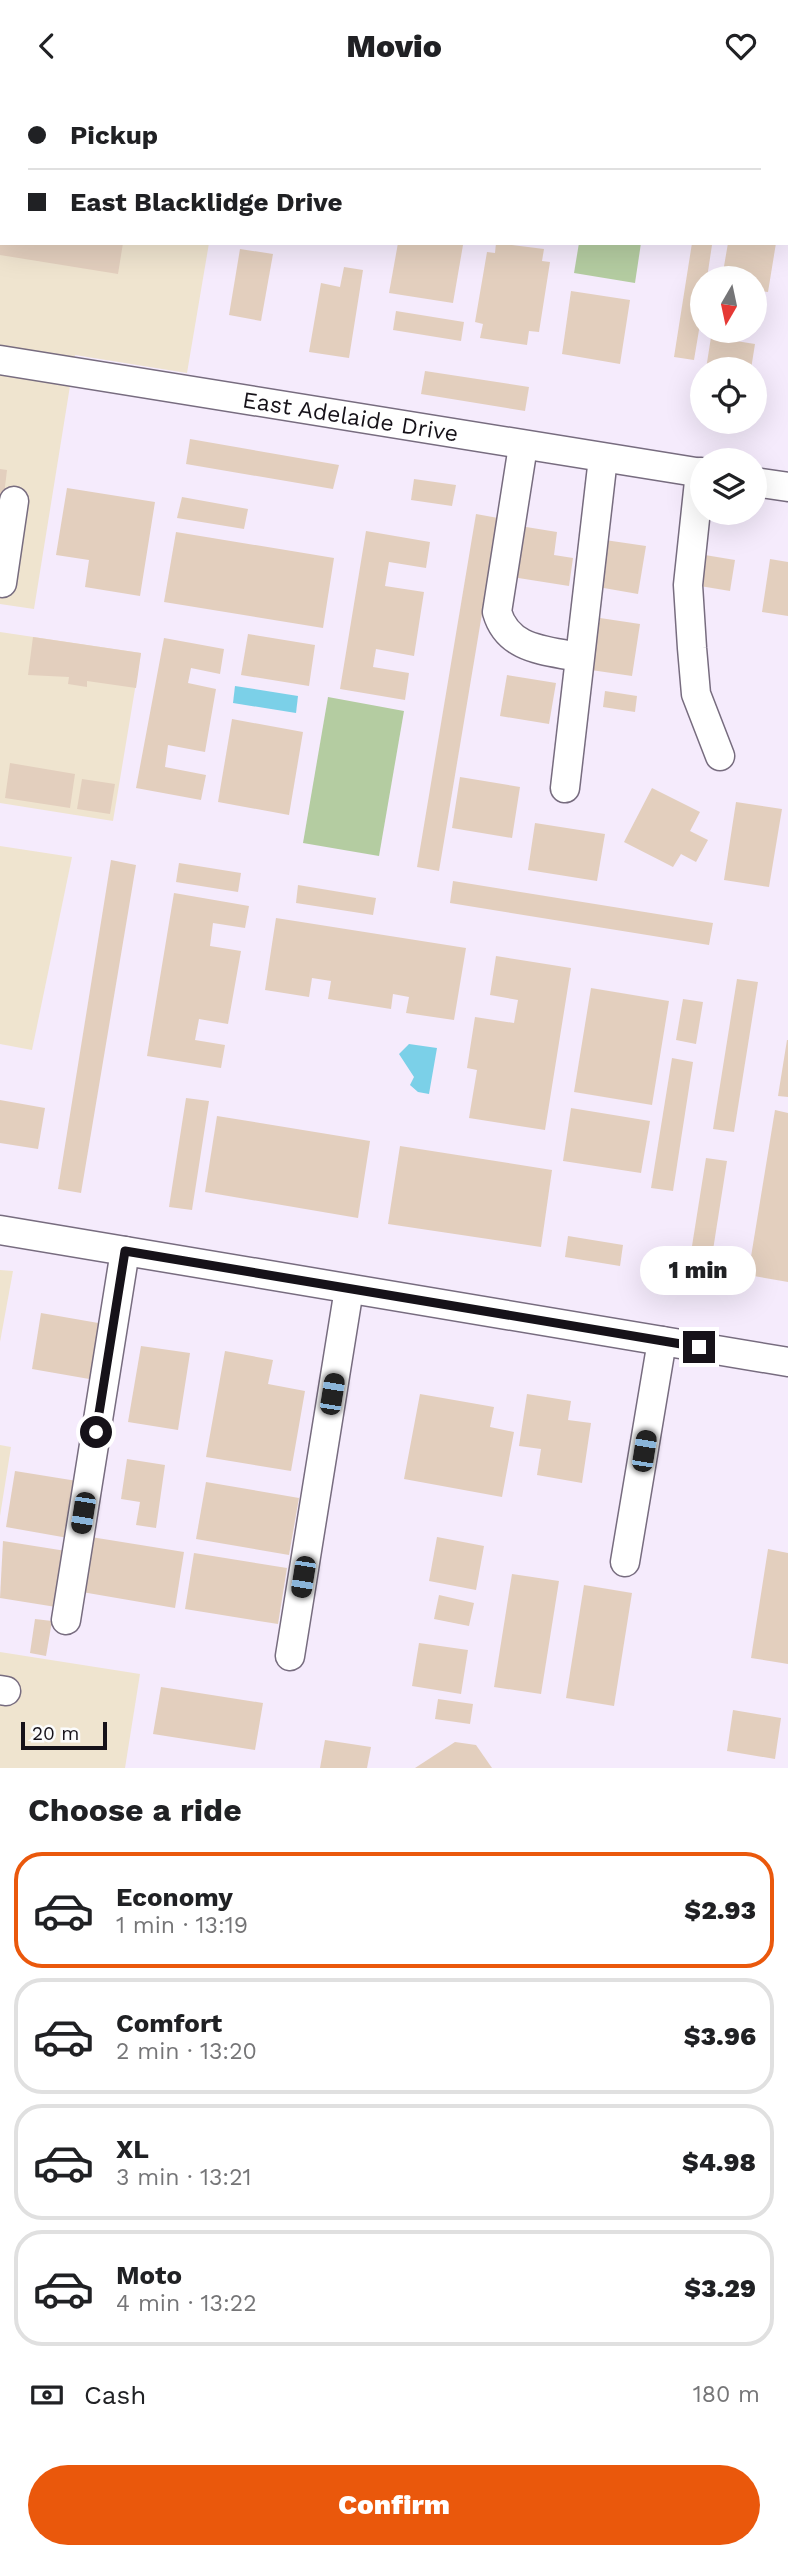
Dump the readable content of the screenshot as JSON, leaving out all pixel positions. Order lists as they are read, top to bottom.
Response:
{
  "streets": {
    "street": ["East Adelaide Drive"]
  },
  "scale_bar": "20 m",
  "north": "bottom",
  "page": {
    "header": "Movio",
    "banner": ["Pickup", "East Blacklidge Drive"],
    "bubble": "1 min",
    "scale": "20 m",
    "heading": "Choose a ride",
    "list": [
      {
        "name": "Economy",
        "note": "1 min · 13:19",
        "value": "$2.93"
      },
      {
        "name": "Comfort",
        "note": "2 min · 13:20",
        "value": "$3.96"
      },
      {
        "name": "XL",
        "note": "3 min · 13:21",
        "value": "$4.98"
      },
      {
        "name": "Moto",
        "note": "4 min · 13:22",
        "value": "$3.29"
      }
    ],
    "pay": ["Cash", "180 m"],
    "buttons": "Confirm"
  }
}
